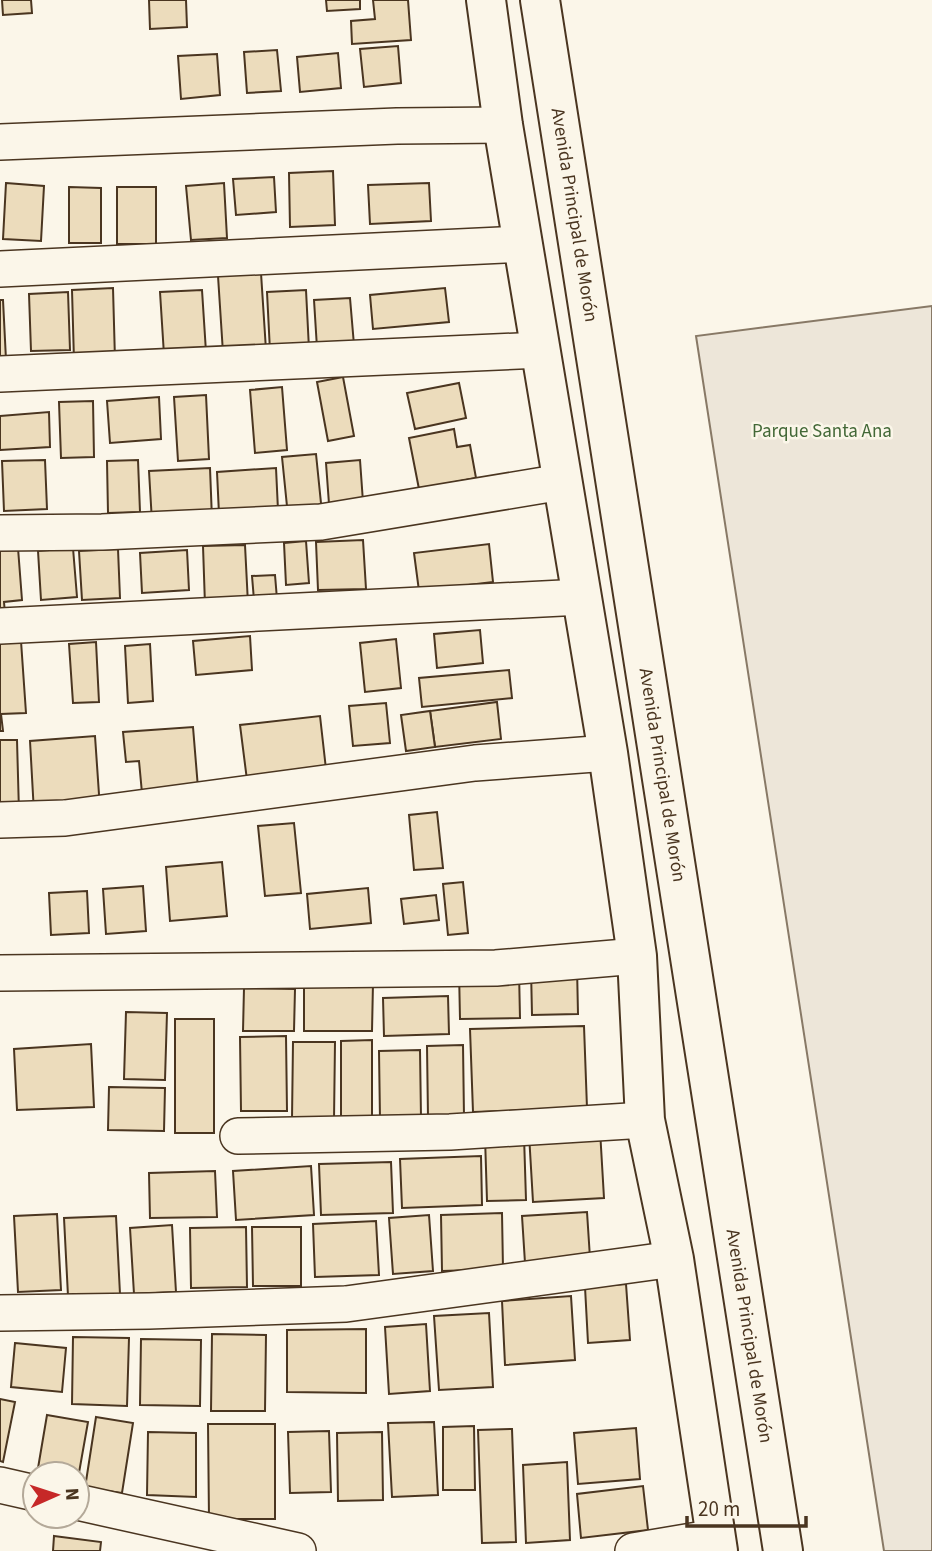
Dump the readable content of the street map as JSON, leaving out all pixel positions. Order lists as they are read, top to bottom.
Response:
{
  "streets": {
    "main road": ["Avenida Principal de Morón"]
  },
  "parks": ["Parque Santa Ana"],
  "scale_bar": "20 m",
  "north": "right"
}
